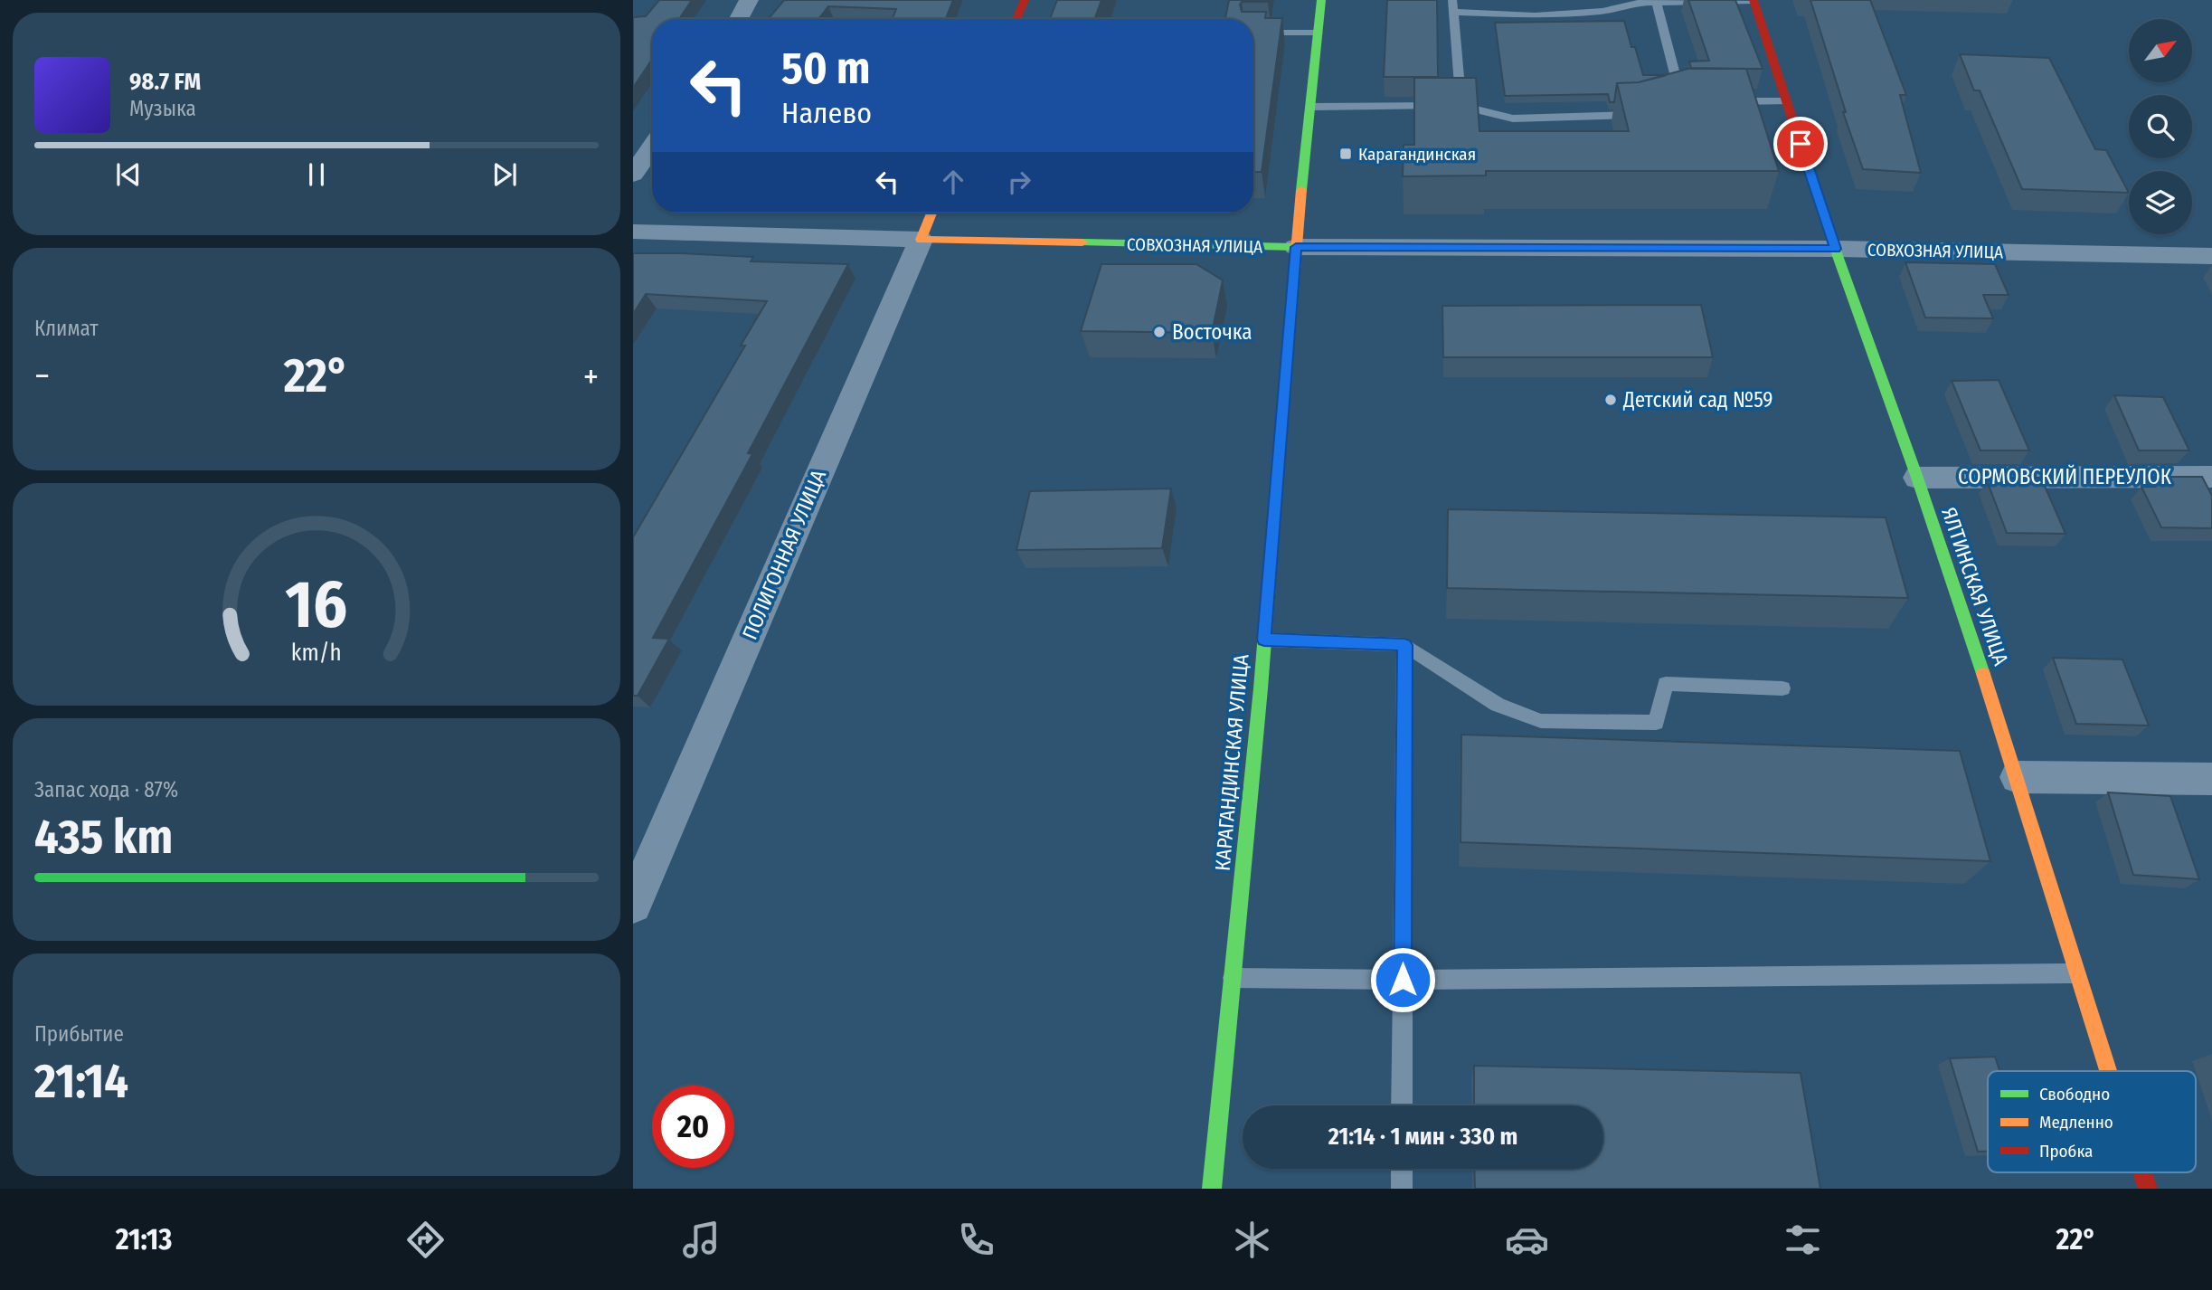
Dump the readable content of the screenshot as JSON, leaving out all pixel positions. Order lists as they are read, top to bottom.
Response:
{
  "streets": {
    "main road": [
      "СОВХОЗНАЯ УЛИЦА",
      "ПОЛИГОННАЯ УЛИЦА",
      "ЯЛТИНСКАЯ УЛИЦА",
      "КАРАГАНДИНСКАЯ УЛИЦА"
    ],
    "street": ["СОРМОВСКИЙ ПЕРЕУЛОК"]
  },
  "crossings": [
    ["СОВХОЗНАЯ УЛИЦА", "ПОЛИГОННАЯ УЛИЦА"],
    ["СОВХОЗНАЯ УЛИЦА", "ЯЛТИНСКАЯ УЛИЦА"],
    ["СОВХОЗНАЯ УЛИЦА", "КАРАГАНДИНСКАЯ УЛИЦА"],
    ["СОРМОВСКИЙ ПЕРЕУЛОК", "ЯЛТИНСКАЯ УЛИЦА"]
  ],
  "places": {
    "transit": ["Карагандинская"],
    "other": ["Восточка", "Детский сад №59"]
  },
  "legend": ["Свободно", "Медленно", "Пробка"],
  "north": "top right",
  "page": {
    "turn": ["50 m", "Налево"],
    "song": ["98.7 FM", "Музыка"],
    "tile": [
      "Климат",
      ["Запас хода · 87%", "435 km"],
      ["Прибытие", "21:14"]
    ],
    "heat": ["−", "22°", "+"],
    "limit": "20",
    "trip": "21:14 · 1 мин · 330 m",
    "tabs": ["21:13", "22°"],
    "gauge": ["16", "km/h"]
  }
}
